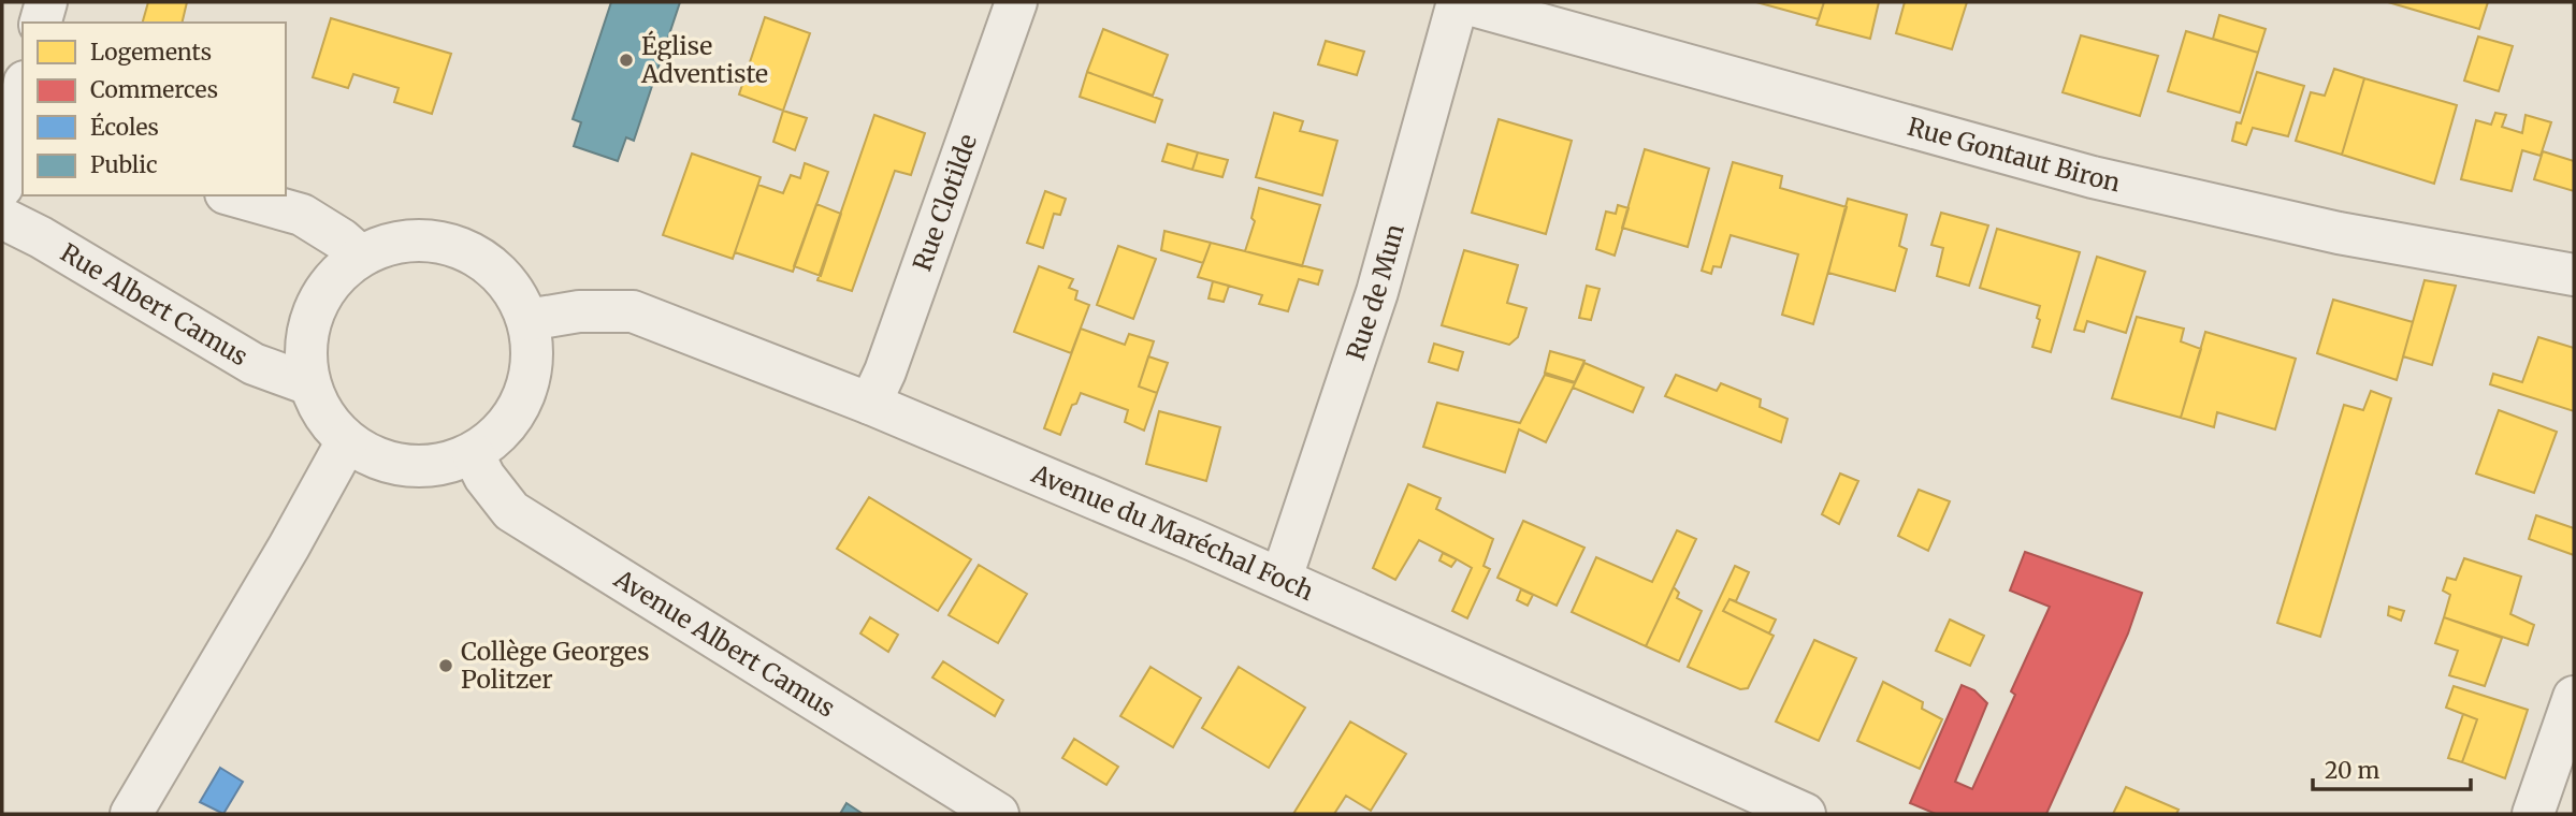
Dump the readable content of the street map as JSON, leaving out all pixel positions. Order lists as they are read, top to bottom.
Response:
{
  "streets": {
    "street": [
      "Rue Gontaut Biron",
      "Rue Clotilde",
      "Rue de Mun",
      "Rue Albert Camus",
      "Avenue du Maréchal Foch",
      "Avenue Albert Camus"
    ]
  },
  "crossings": [
    ["Rue Gontaut Biron", "Rue de Mun"],
    ["Rue Clotilde", "Avenue du Maréchal Foch"],
    ["Rue de Mun", "Avenue du Maréchal Foch"],
    ["Rue Albert Camus", "Avenue du Maréchal Foch"],
    ["Rue Albert Camus", "Avenue Albert Camus"],
    ["Avenue du Maréchal Foch", "Avenue Albert Camus"]
  ],
  "places": ["Église Adventiste", "Collège Georges Politzer"],
  "legend": [
    "Logements",
    "Commerces",
    "Écoles",
    "Public"
  ],
  "scale_bar": "20 m"
}
